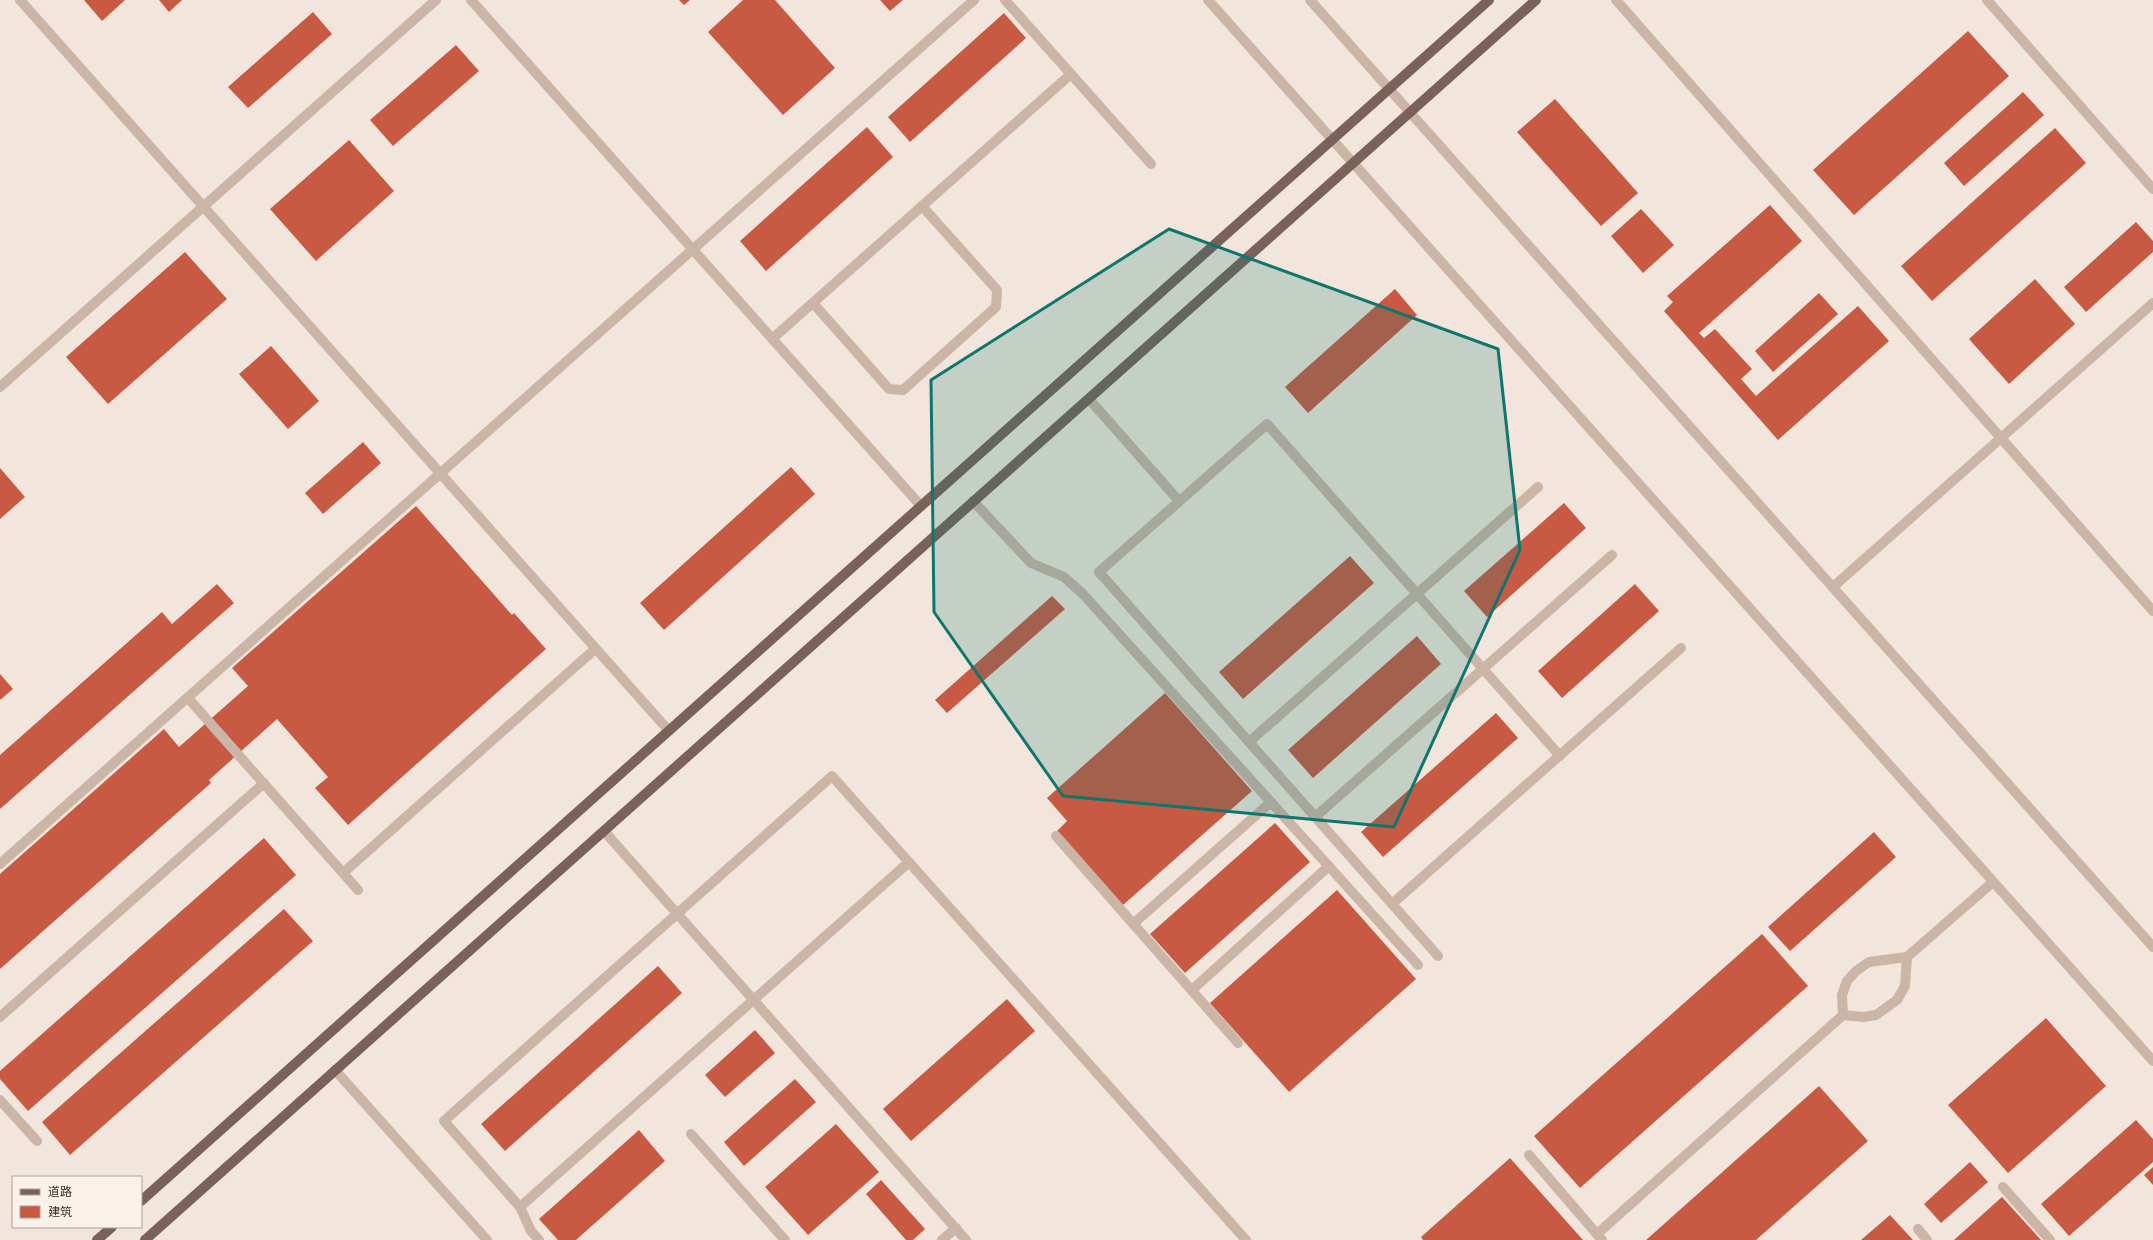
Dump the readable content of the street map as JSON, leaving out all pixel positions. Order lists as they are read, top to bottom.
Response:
{
  "legend": ["道路", "建筑"]
}
